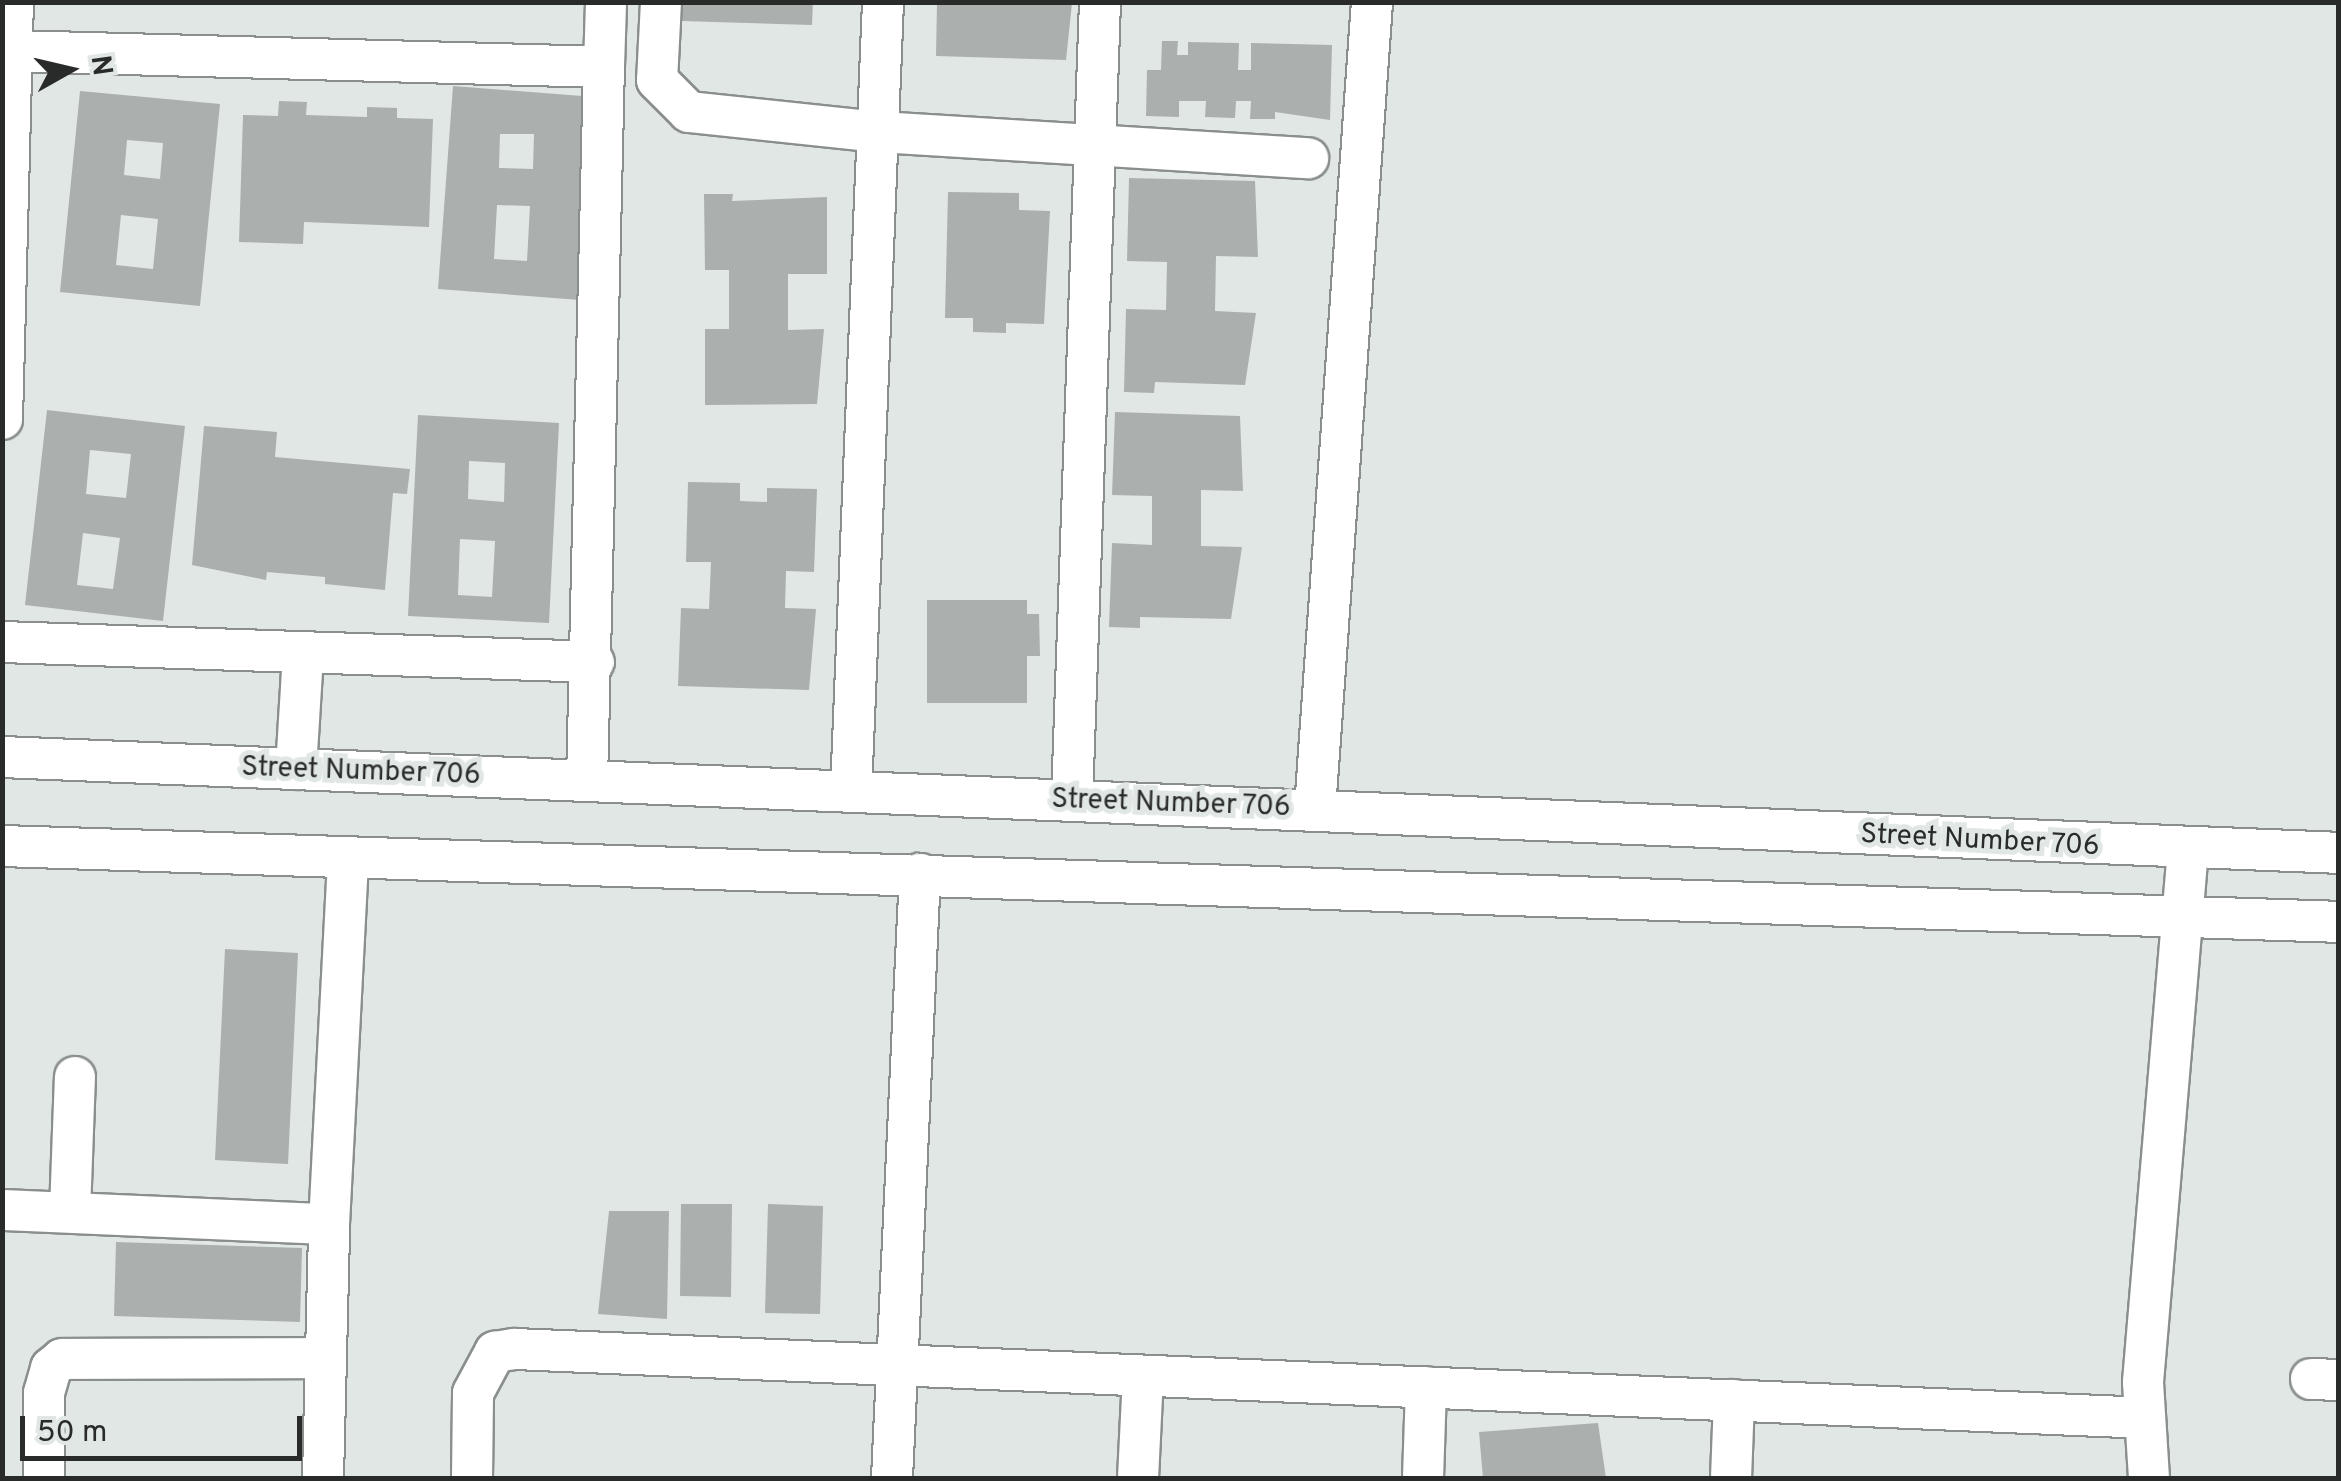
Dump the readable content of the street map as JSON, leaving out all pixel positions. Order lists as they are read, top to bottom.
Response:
{
  "streets": {
    "street": ["Street Number 706"]
  },
  "scale_bar": "50 m",
  "north": "right"
}
